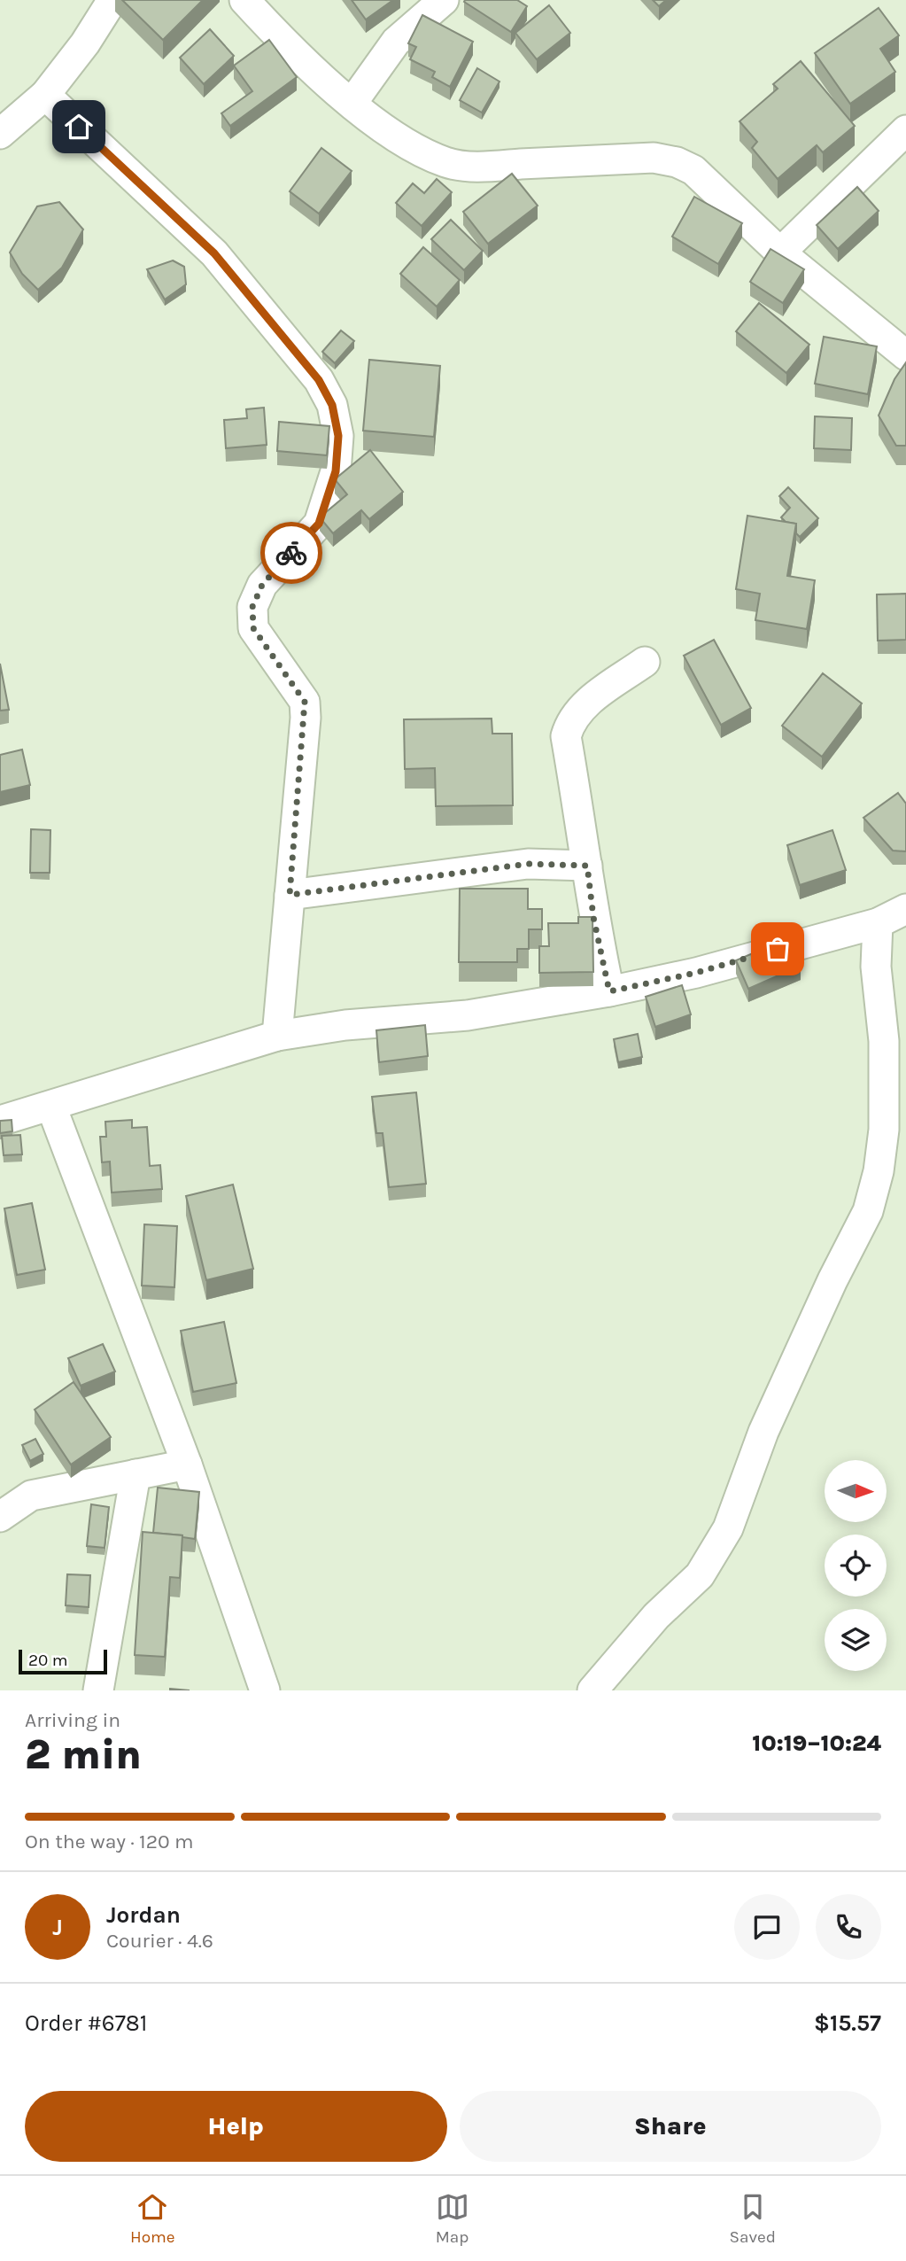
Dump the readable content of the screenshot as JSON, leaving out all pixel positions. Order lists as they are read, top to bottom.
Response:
{
  "scale_bar": "20 m",
  "north": "right",
  "page": {
    "scale": "20 m",
    "heading": ["2 min", "Arriving in", "10:19–10:24"],
    "panel": [
      "Jordan",
      "Courier · 4.6",
      "Order #6781",
      "$15.57"
    ],
    "bar": "On the way · 120 m",
    "round": "J",
    "buttons": ["Help", "Share"],
    "tabs": ["Home", "Map", "Saved"]
  }
}
